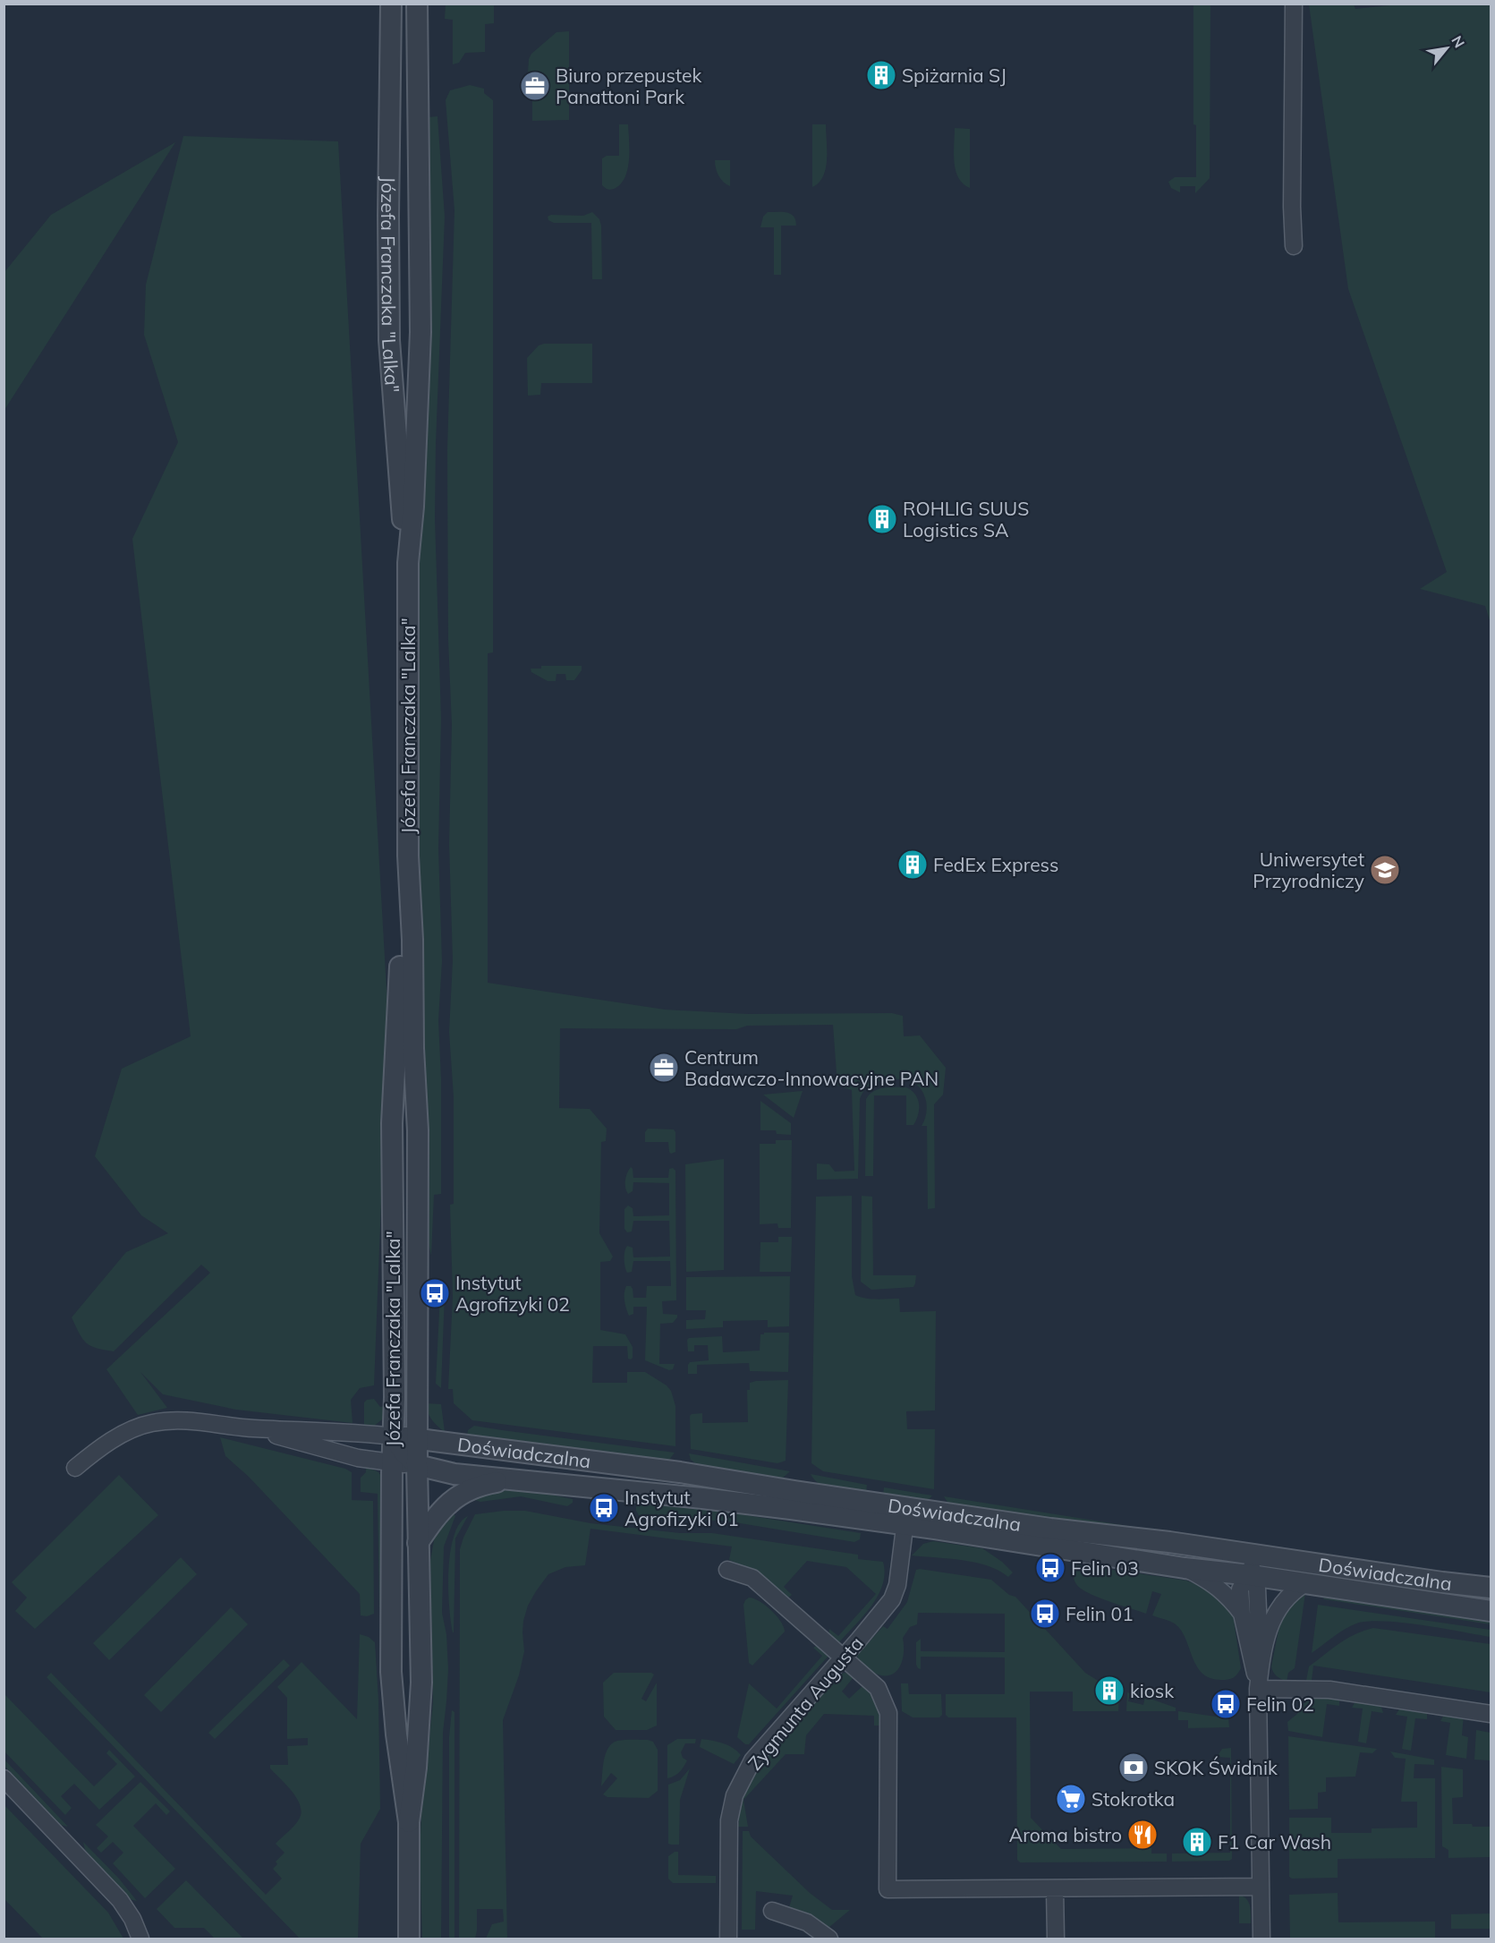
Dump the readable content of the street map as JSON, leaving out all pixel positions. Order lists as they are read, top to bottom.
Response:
{
  "streets": {
    "street": ["Józefa Franczaka \"Lalka\"", "Doświadczalna", "Zygmunta Augusta"]
  },
  "crossings": [
    ["Józefa Franczaka \"Lalka\"", "Doświadczalna"],
    ["Doświadczalna", "Zygmunta Augusta"]
  ],
  "places": {
    "building": [
      "Spiżarnia SJ",
      "ROHLIG SUUS Logistics SA",
      "FedEx Express",
      "kiosk",
      "F1 Car Wash"
    ],
    "office": ["Biuro przepustek Panattoni Park", "Centrum Badawczo-Innowacyjne PAN"],
    "school or university": ["Uniwersytet Przyrodniczy"],
    "bus stop": [
      "Instytut Agrofizyki 02",
      "Instytut Agrofizyki 01",
      "Felin 03",
      "Felin 01",
      "Felin 02"
    ],
    "bank": ["SKOK Świdnik"],
    "supermarket": ["Stokrotka"],
    "restaurant": ["Aroma bistro"]
  },
  "north": "top right"
}
